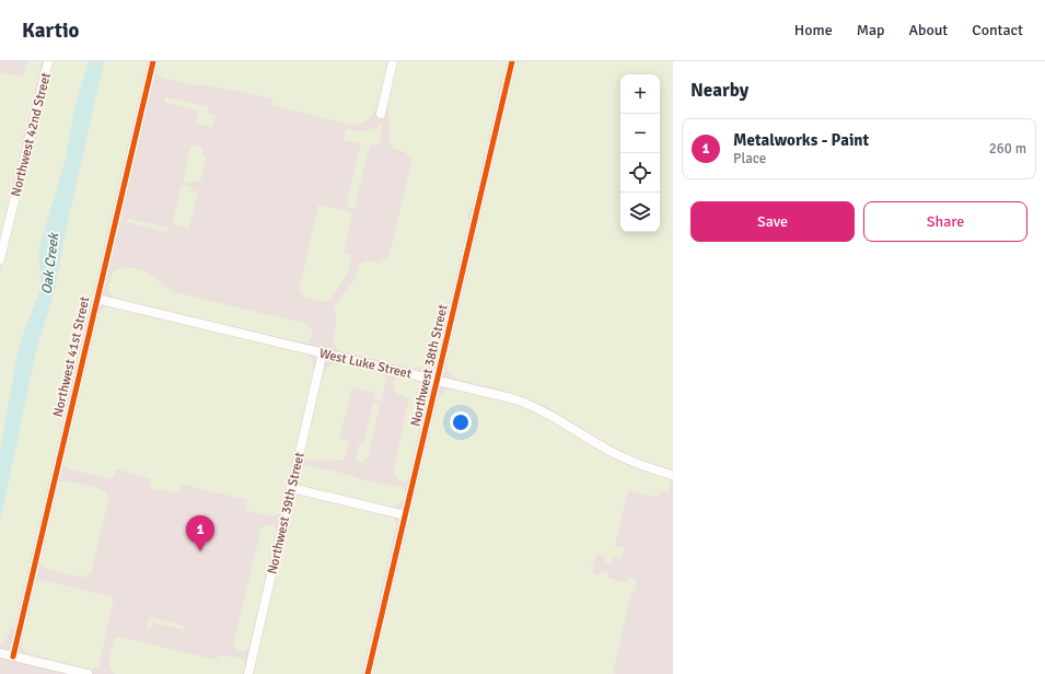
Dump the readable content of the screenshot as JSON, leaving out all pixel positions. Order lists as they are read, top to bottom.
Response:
{
  "streets": {
    "street": [
      "Northwest 42nd Street",
      "Northwest 41st Street",
      "West Luke Street",
      "Northwest 38th Street",
      "Northwest 39th Street"
    ]
  },
  "crossings": [
    ["Northwest 41st Street", "West Luke Street"],
    ["West Luke Street", "Northwest 38th Street"],
    ["West Luke Street", "Northwest 39th Street"]
  ],
  "water": ["Oak Creek"],
  "page": {
    "header": "Kartio",
    "nav": [
      "Home",
      "Map",
      "About",
      "Contact"
    ],
    "heading": "Nearby",
    "map_buttons": ["+", "−"],
    "list": [
      {
        "mark": "1",
        "name": "Metalworks - Paint",
        "note": "Place",
        "value": "260 m"
      }
    ],
    "buttons": ["Save", "Share"],
    "pins": "1"
  }
}
